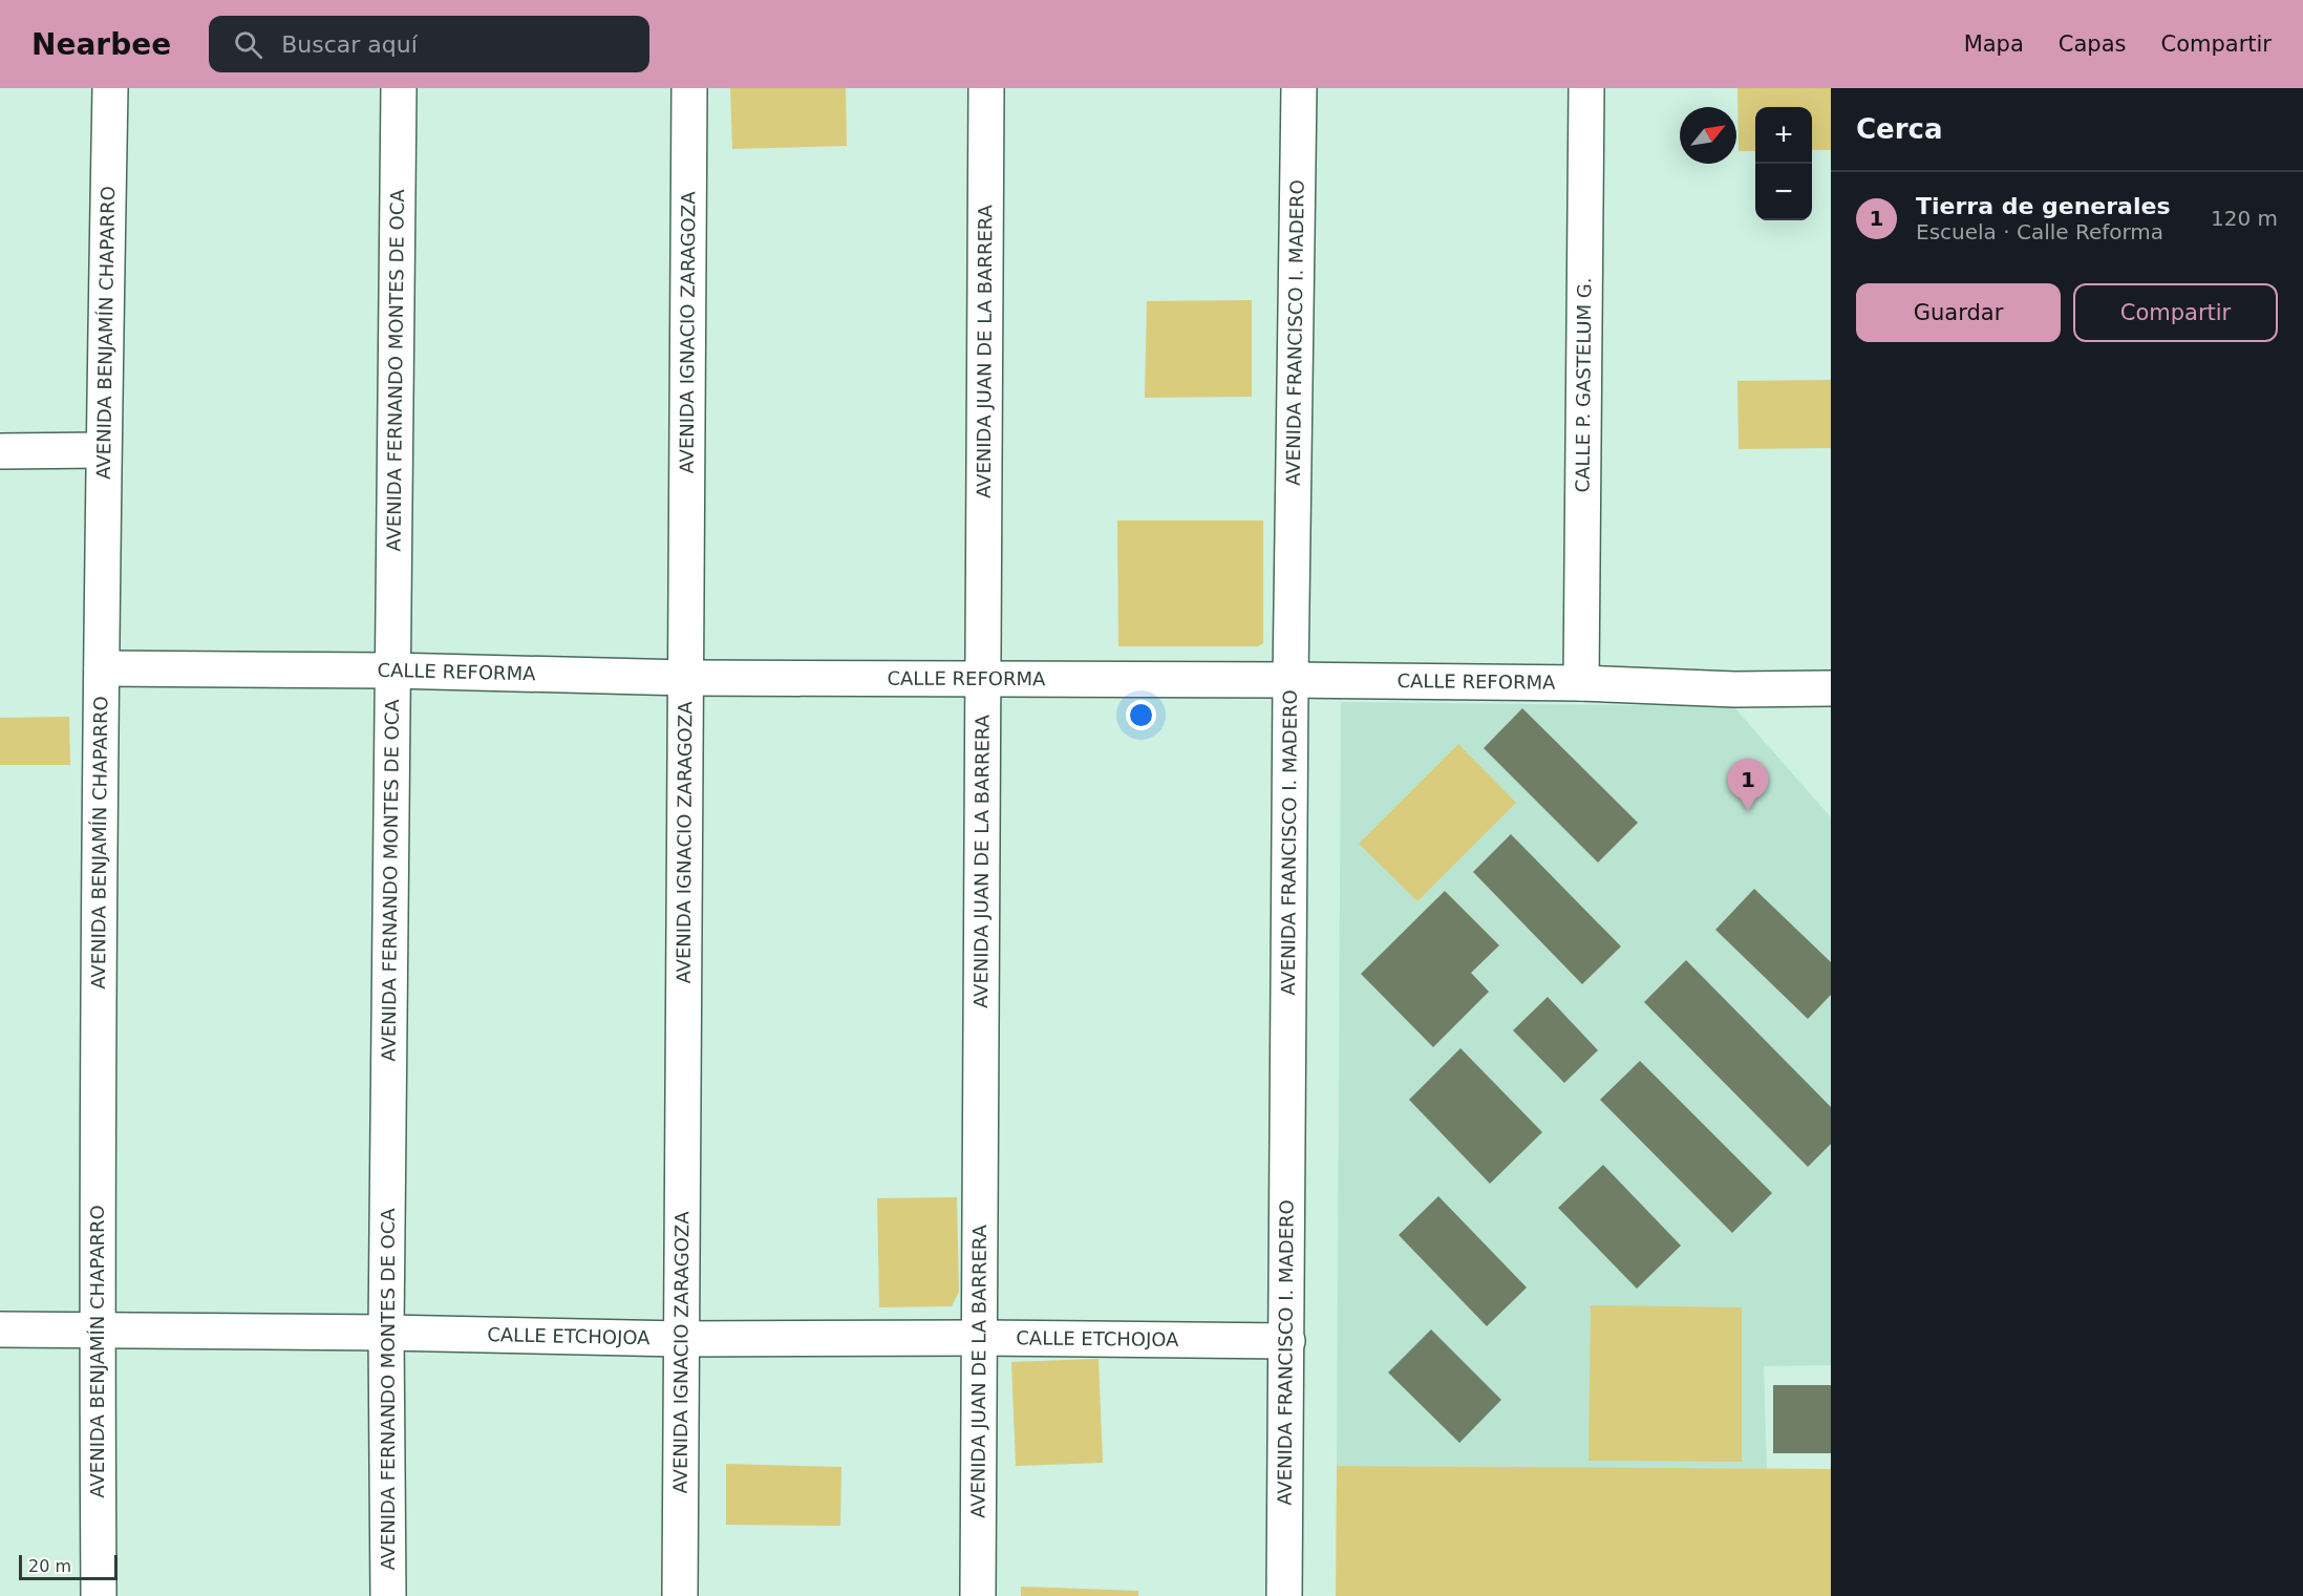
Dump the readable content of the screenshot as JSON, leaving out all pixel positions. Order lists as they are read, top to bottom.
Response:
{
  "streets": {
    "street": [
      "AVENIDA BENJAMÍN CHAPARRO",
      "AVENIDA IGNACIO ZARAGOZA",
      "AVENIDA FRANCISCO I. MADERO",
      "AVENIDA JUAN DE LA BARRERA",
      "AVENIDA FERNANDO MONTES DE OCA",
      "CALLE P. GASTELUM G.",
      "CALLE REFORMA",
      "CALLE ETCHOJOA"
    ]
  },
  "crossings": [
    ["AVENIDA BENJAMÍN CHAPARRO", "CALLE REFORMA"],
    ["AVENIDA BENJAMÍN CHAPARRO", "CALLE ETCHOJOA"],
    ["AVENIDA IGNACIO ZARAGOZA", "CALLE REFORMA"],
    ["AVENIDA IGNACIO ZARAGOZA", "CALLE ETCHOJOA"],
    ["AVENIDA FRANCISCO I. MADERO", "CALLE REFORMA"],
    ["AVENIDA FRANCISCO I. MADERO", "CALLE ETCHOJOA"],
    ["AVENIDA JUAN DE LA BARRERA", "CALLE REFORMA"],
    ["AVENIDA JUAN DE LA BARRERA", "CALLE ETCHOJOA"],
    ["AVENIDA FERNANDO MONTES DE OCA", "CALLE REFORMA"],
    ["AVENIDA FERNANDO MONTES DE OCA", "CALLE ETCHOJOA"],
    ["CALLE P. GASTELUM G.", "CALLE REFORMA"]
  ],
  "scale_bar": "20 m",
  "north": "top right",
  "page": {
    "header": "Nearbee",
    "search": "Buscar aquí",
    "nav": ["Mapa", "Capas", "Compartir"],
    "heading": "Cerca",
    "map_buttons": ["+", "−"],
    "list": [
      {
        "mark": "1",
        "name": "Tierra de generales",
        "note": "Escuela · Calle Reforma",
        "value": "120 m"
      }
    ],
    "buttons": ["Guardar", "Compartir"],
    "pins": "1",
    "scale": "20 m"
  }
}
